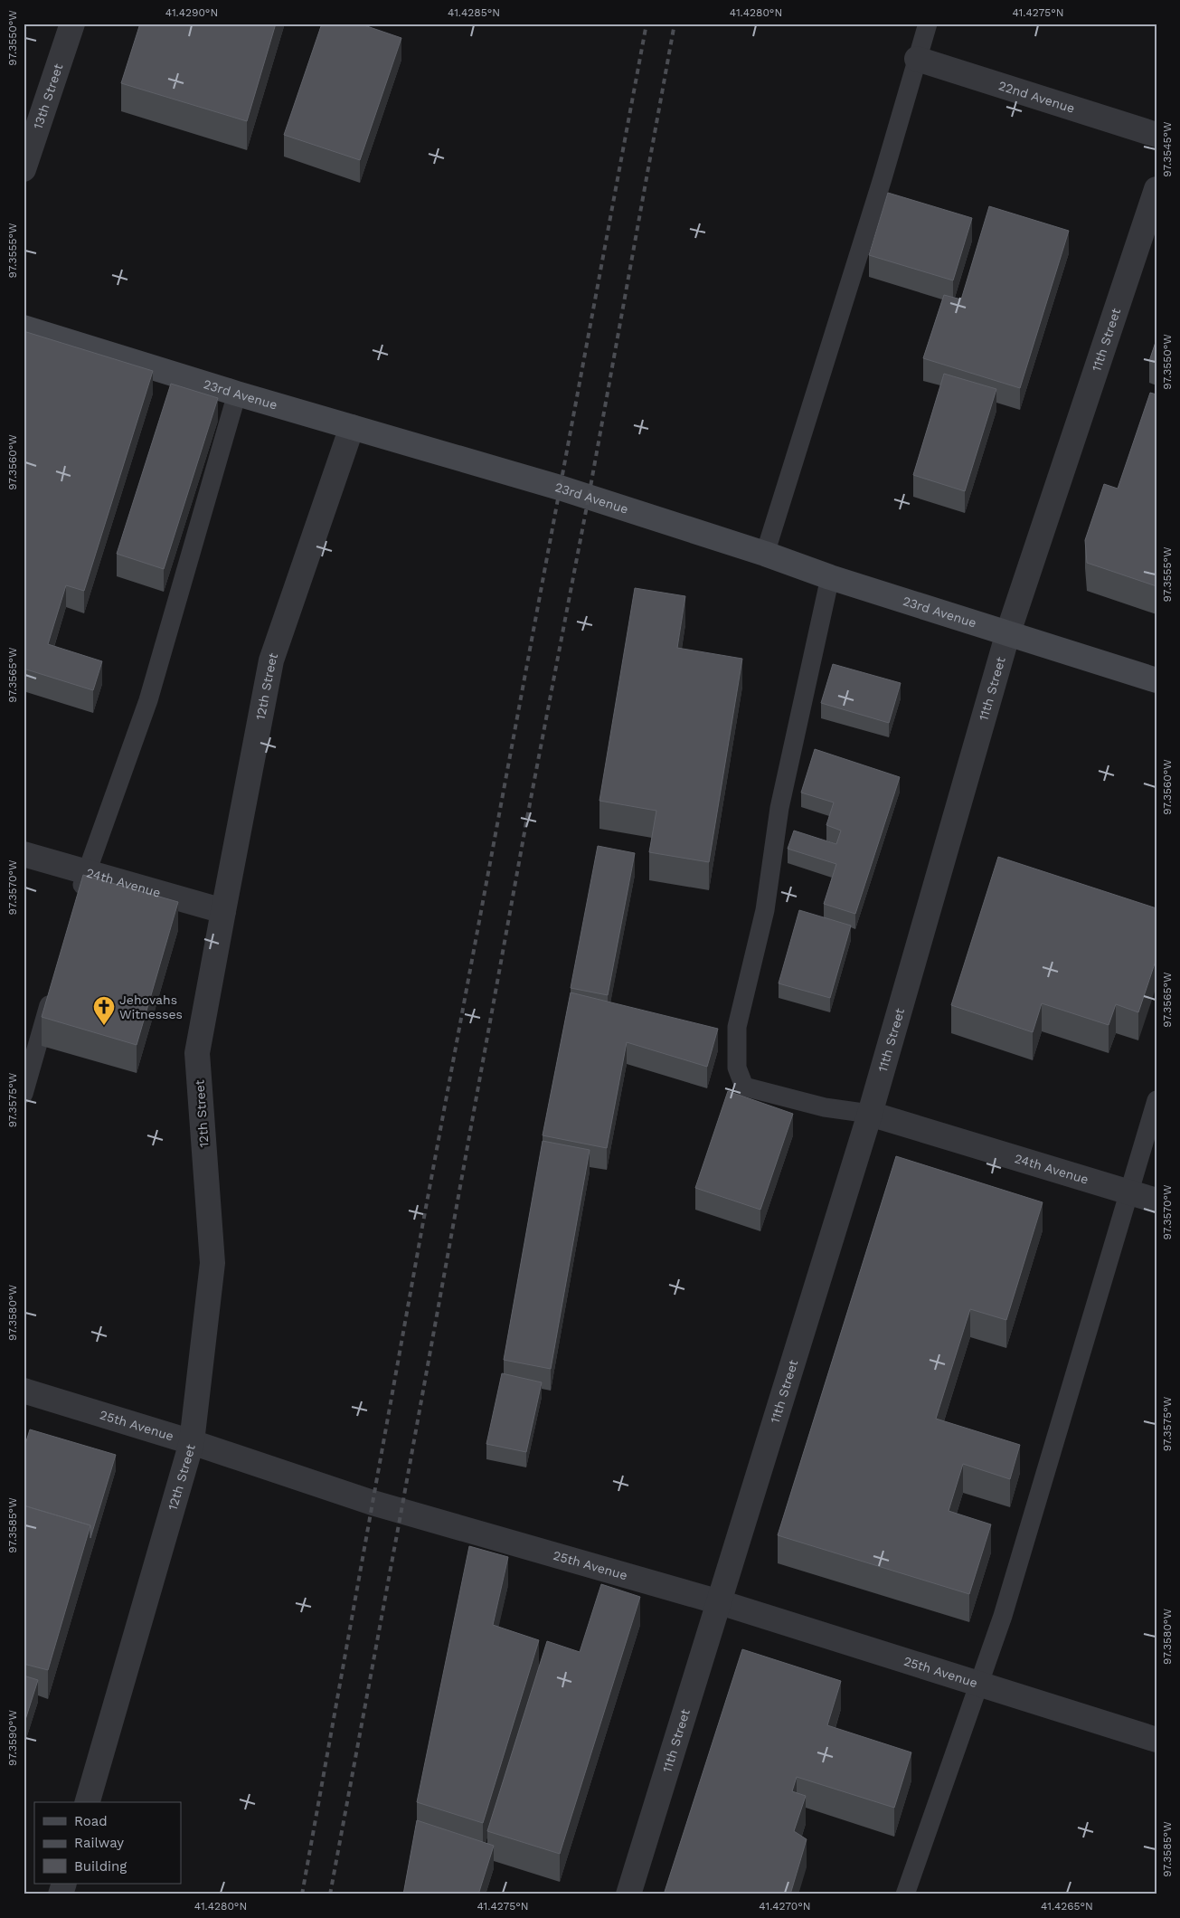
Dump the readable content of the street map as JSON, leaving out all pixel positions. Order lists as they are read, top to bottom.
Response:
{
  "streets": {
    "main road": ["23rd Avenue"],
    "street": [
      "13th Street",
      "22nd Avenue",
      "11th Street",
      "12th Street",
      "24th Avenue",
      "25th Avenue"
    ]
  },
  "crossings": [
    ["11th Street", "23rd Avenue"],
    ["11th Street", "24th Avenue"],
    ["11th Street", "25th Avenue"],
    ["23rd Avenue", "12th Street"],
    ["12th Street", "24th Avenue"],
    ["12th Street", "25th Avenue"]
  ],
  "places": {
    "church": ["Jehovahs Witnesses"]
  },
  "legend": ["Road", "Railway", "Building"],
  "coordinates": [
    "41.4290°N",
    "41.4285°N",
    "41.4280°N",
    "41.4275°N",
    "97.3550°W",
    "97.3545°W",
    "97.3555°W",
    "97.3560°W",
    "97.3565°W",
    "97.3570°W",
    "97.3575°W",
    "97.3580°W",
    "97.3585°W",
    "97.3590°W",
    "41.4270°N",
    "41.4265°N"
  ]
}
